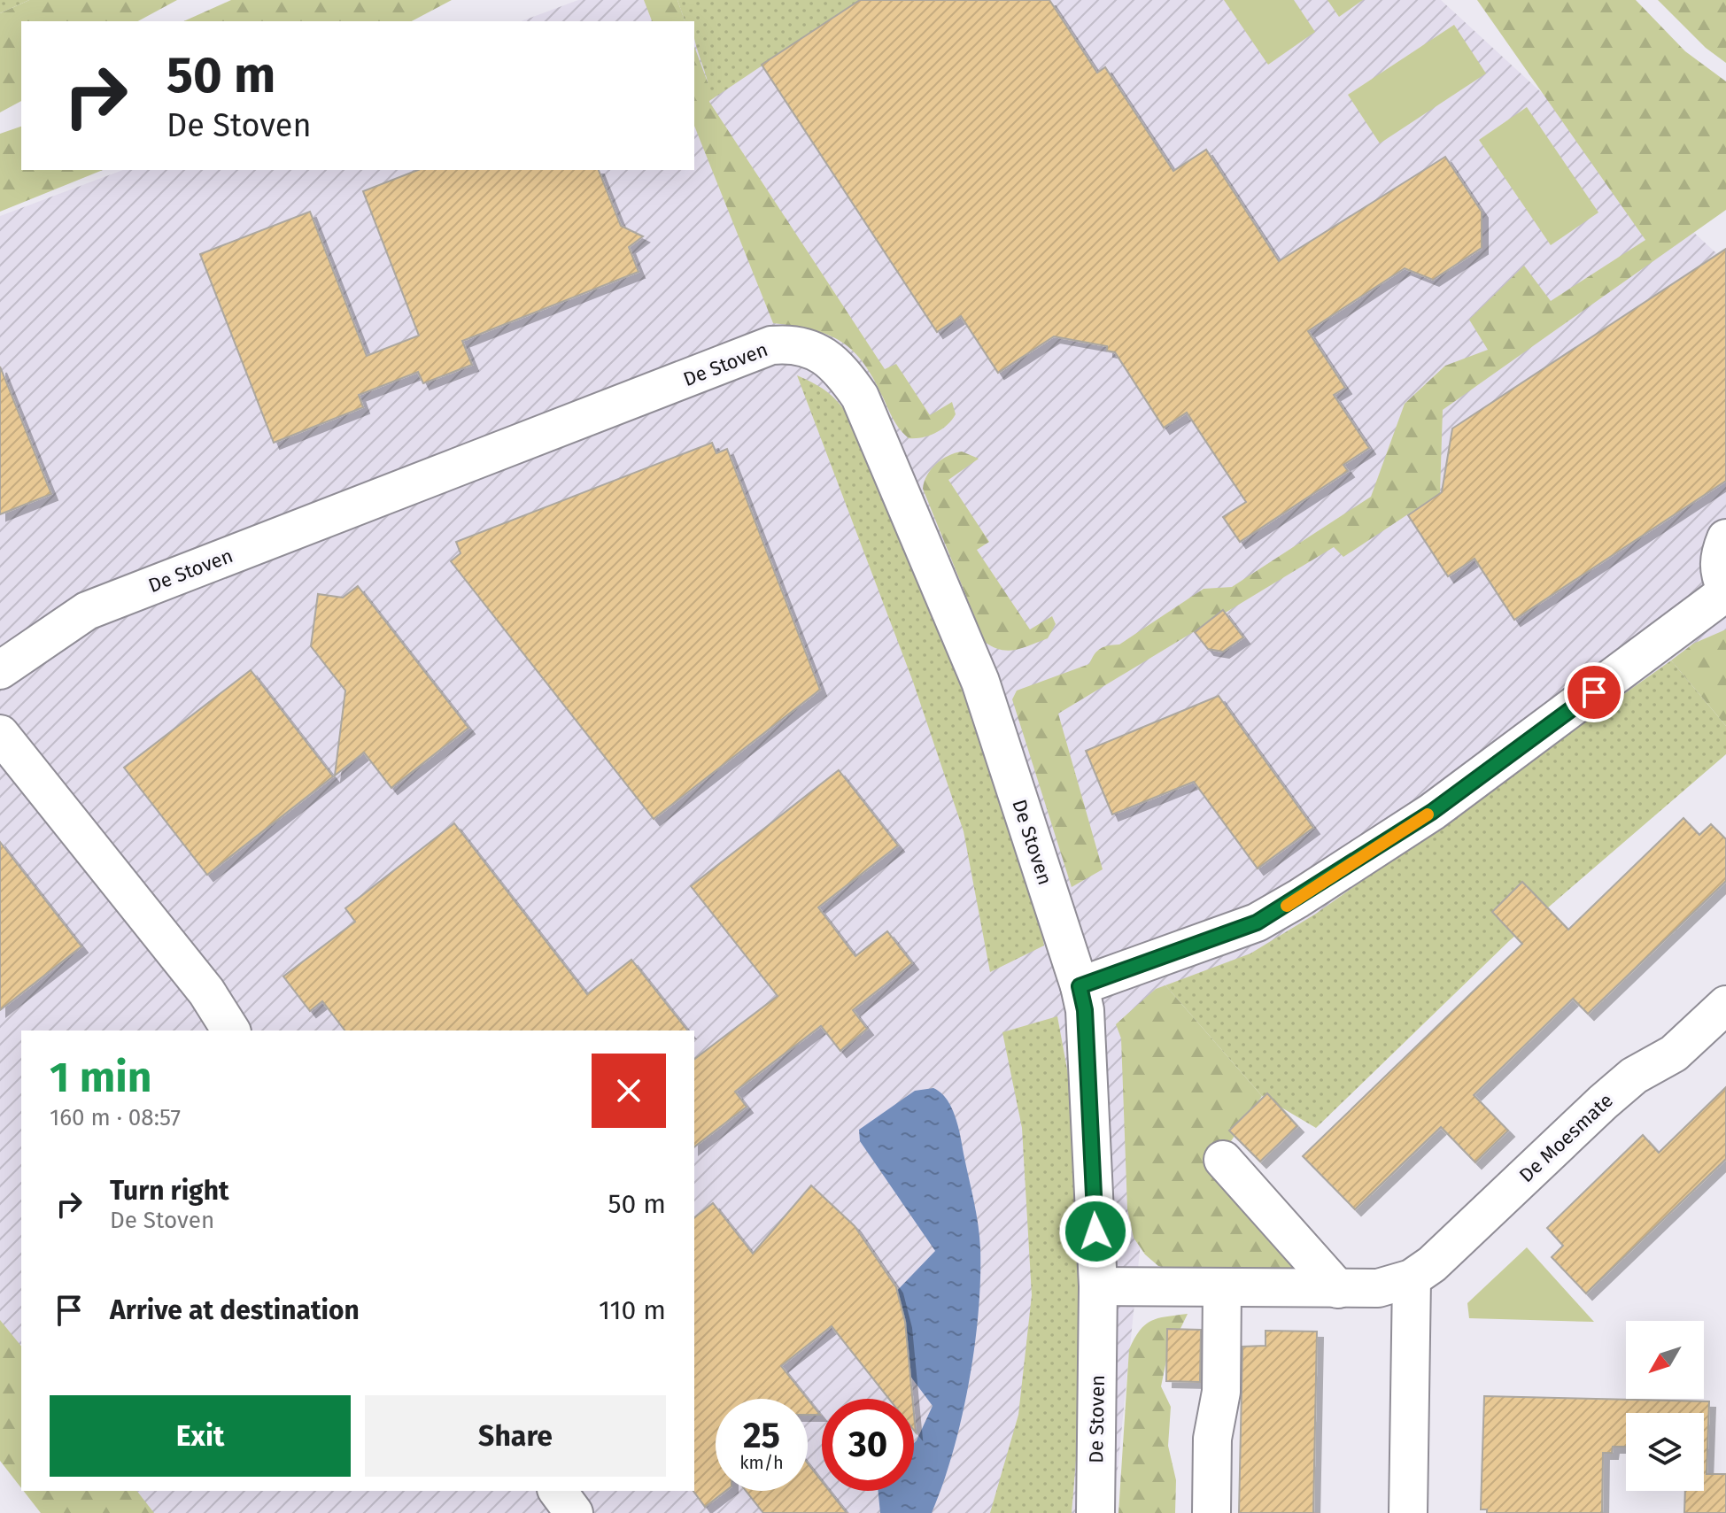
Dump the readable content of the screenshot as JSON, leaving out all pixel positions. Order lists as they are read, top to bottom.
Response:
{
  "streets": {
    "street": ["De Stoven", "De Moesmate"]
  },
  "crossings": [
    ["De Stoven", "De Moesmate"]
  ],
  "north": "bottom left",
  "page": {
    "turn": ["50 m", "De Stoven"],
    "heading": ["1 min", "160 m · 08:57"],
    "list": [
      {
        "name": "Turn right",
        "note": "De Stoven",
        "value": "50 m"
      },
      {
        "name": "Arrive at destination",
        "value": "110 m"
      }
    ],
    "buttons": ["Exit", "Share"],
    "speed": "25 km/h",
    "limit": "30"
  }
}
